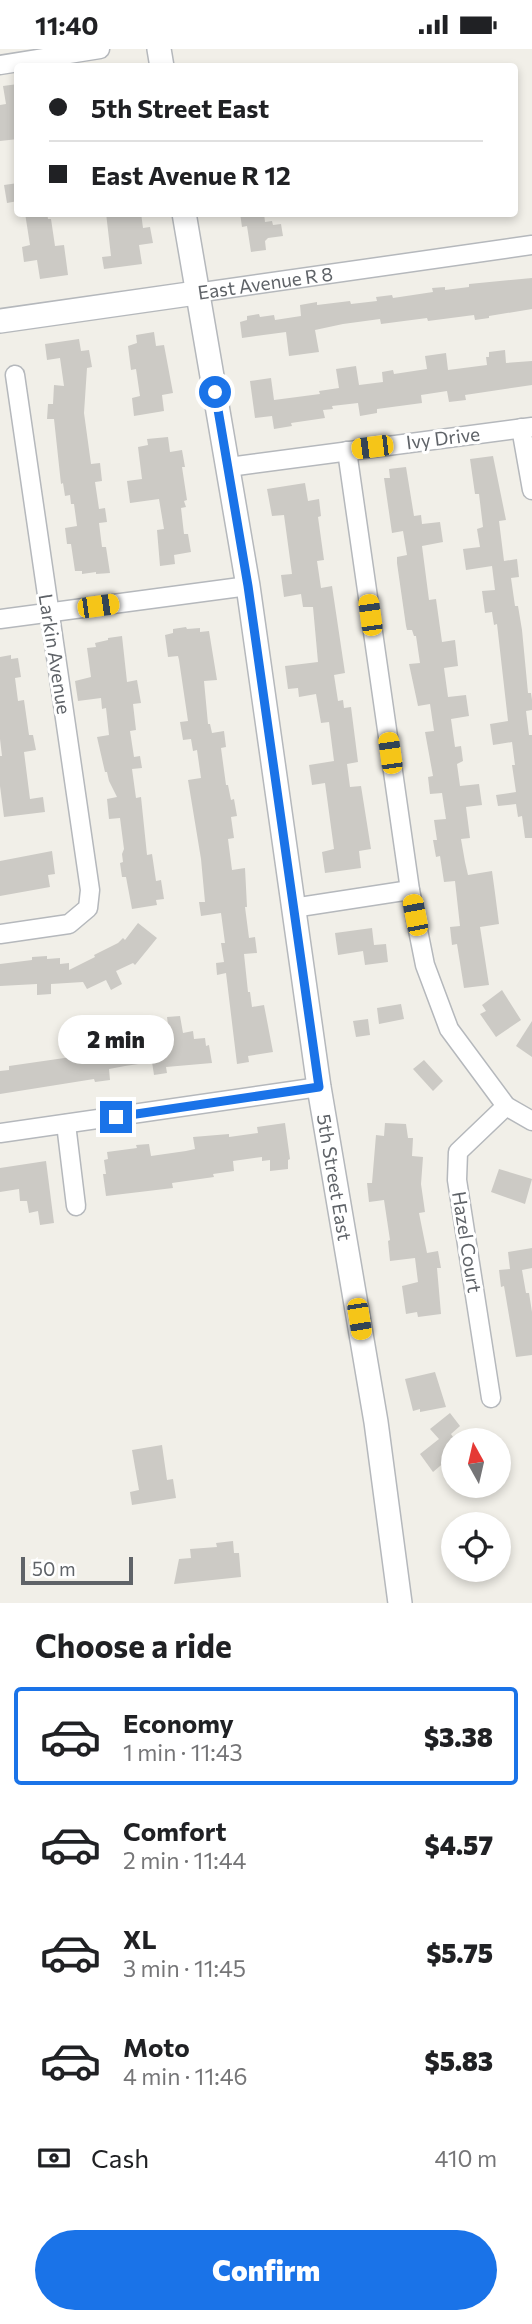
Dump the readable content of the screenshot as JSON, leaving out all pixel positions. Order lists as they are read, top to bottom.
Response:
{
  "streets": {
    "street": [
      "East Avenue R 8",
      "Ivy Drive",
      "Larkin Avenue",
      "5th Street East",
      "Hazel Court"
    ]
  },
  "crossings": [
    ["East Avenue R 8", "5th Street East"],
    ["Ivy Drive", "5th Street East"]
  ],
  "scale_bar": "50 m",
  "north": "top",
  "page": {
    "status": "11:40",
    "banner": ["5th Street East", "East Avenue R 12"],
    "bubble": "2 min",
    "scale": "50 m",
    "heading": "Choose a ride",
    "list": [
      {
        "name": "Economy",
        "note": "1 min · 11:43",
        "value": "$3.38"
      },
      {
        "name": "Comfort",
        "note": "2 min · 11:44",
        "value": "$4.57"
      },
      {
        "name": "XL",
        "note": "3 min · 11:45",
        "value": "$5.75"
      },
      {
        "name": "Moto",
        "note": "4 min · 11:46",
        "value": "$5.83"
      }
    ],
    "pay": ["Cash", "410 m"],
    "buttons": "Confirm"
  }
}
